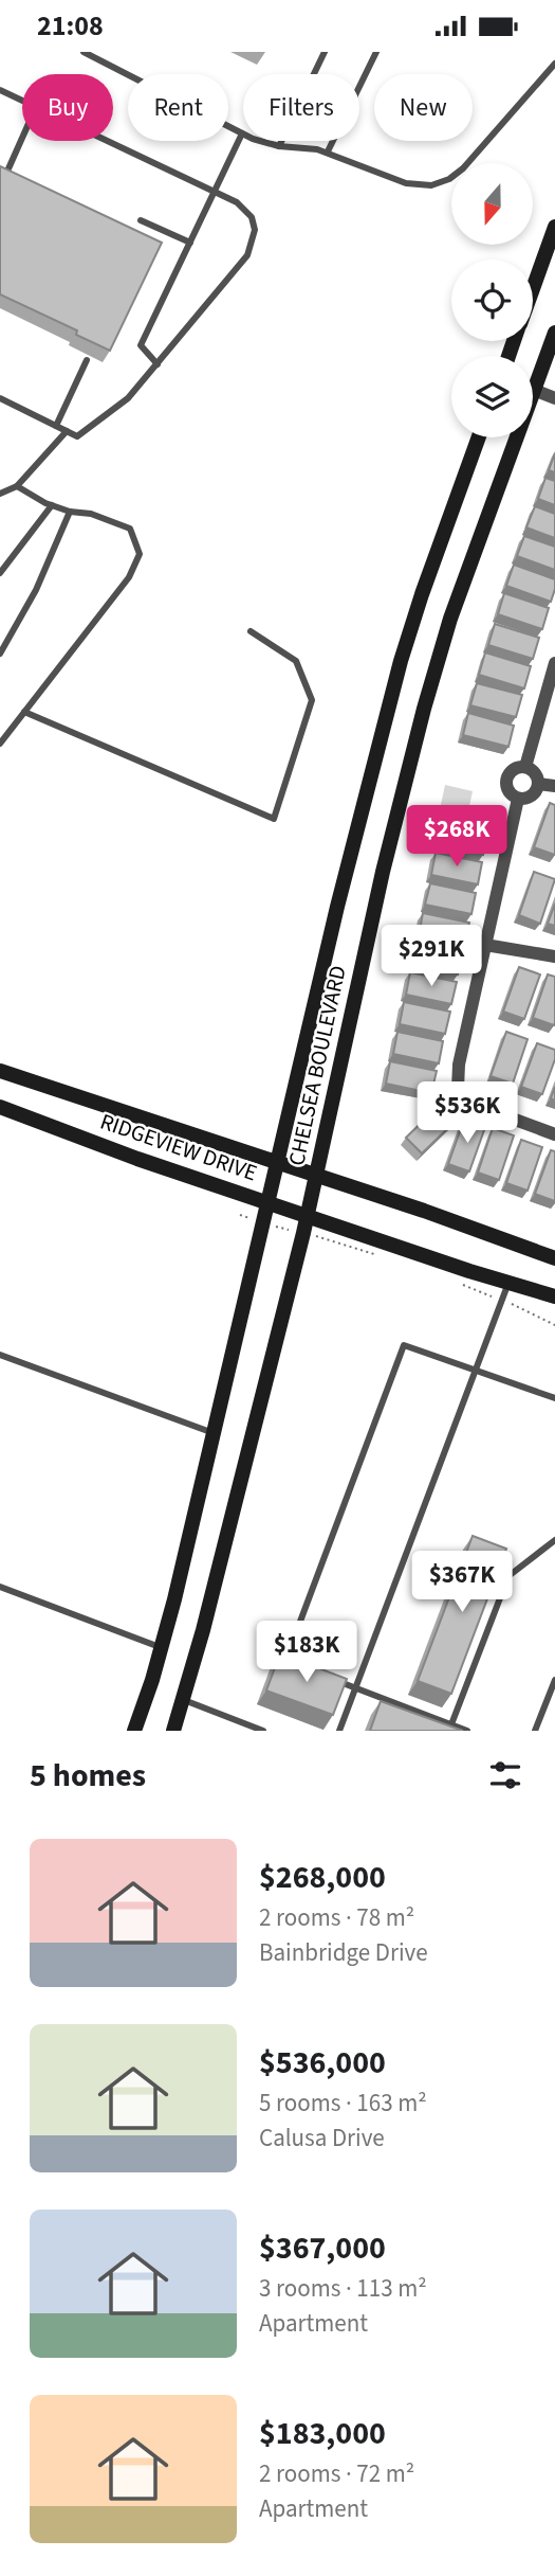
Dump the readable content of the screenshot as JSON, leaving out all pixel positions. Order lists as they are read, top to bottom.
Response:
{
  "streets": {
    "main road": ["CHELSEA BOULEVARD", "RIDGEVIEW DRIVE"]
  },
  "crossings": [
    ["CHELSEA BOULEVARD", "RIDGEVIEW DRIVE"]
  ],
  "north": "bottom",
  "page": {
    "status": "21:08",
    "chip": [
      "Buy",
      "Rent",
      "Filters",
      "New"
    ],
    "price": [
      "$268K",
      "$291K",
      "$536K",
      "$367K",
      "$183K"
    ],
    "heading": "5 homes",
    "list": [
      {
        "name": "$268,000",
        "note": "2 rooms · 78 m² · Bainbridge Drive"
      },
      {
        "name": "$536,000",
        "note": "5 rooms · 163 m² · Calusa Drive"
      },
      {
        "name": "$367,000",
        "note": "3 rooms · 113 m² · Apartment"
      },
      {
        "name": "$183,000",
        "note": "2 rooms · 72 m² · Apartment"
      }
    ]
  }
}
